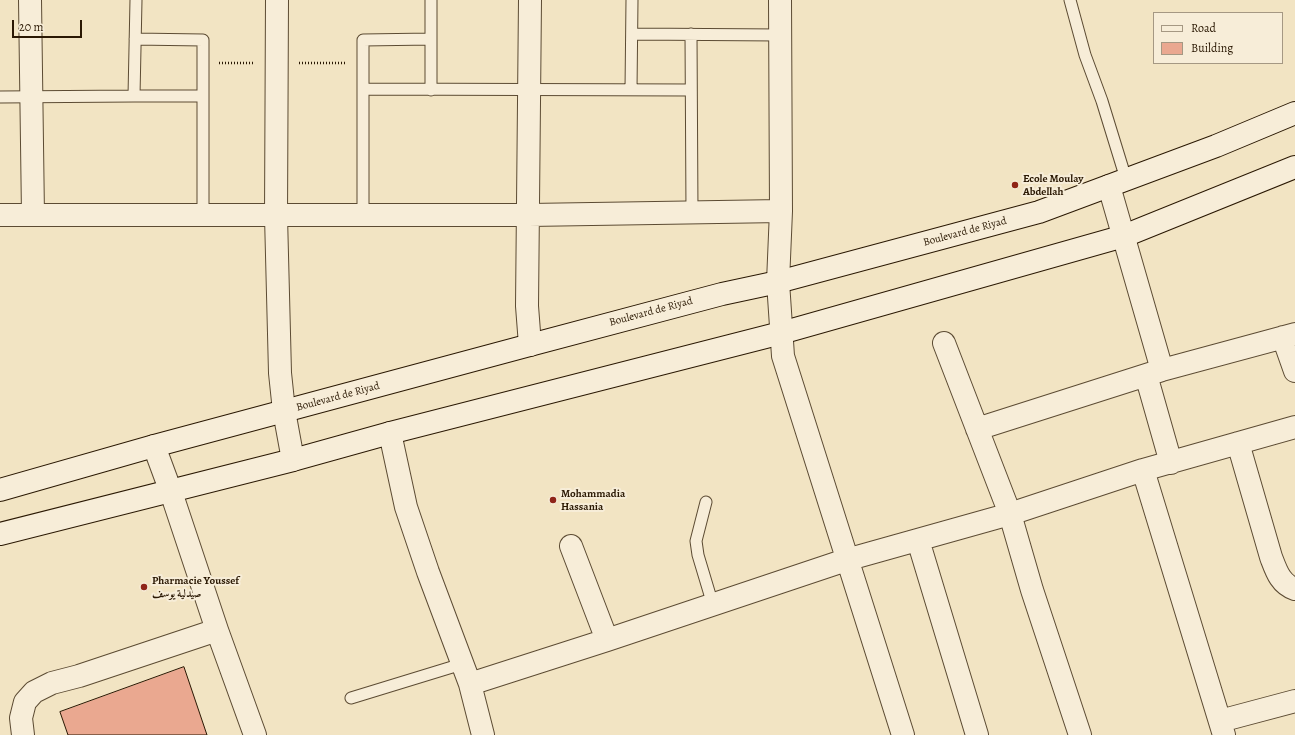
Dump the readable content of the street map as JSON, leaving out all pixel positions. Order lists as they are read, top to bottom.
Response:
{
  "streets": {
    "street": ["Boulevard de Riyad"]
  },
  "places": ["Ecole Moulay Abdellah", "Mohammadia Hassania", "Pharmacie Youssef صيدلية يوسف"],
  "legend": ["Road", "Building"],
  "scale_bar": "20 m"
}
